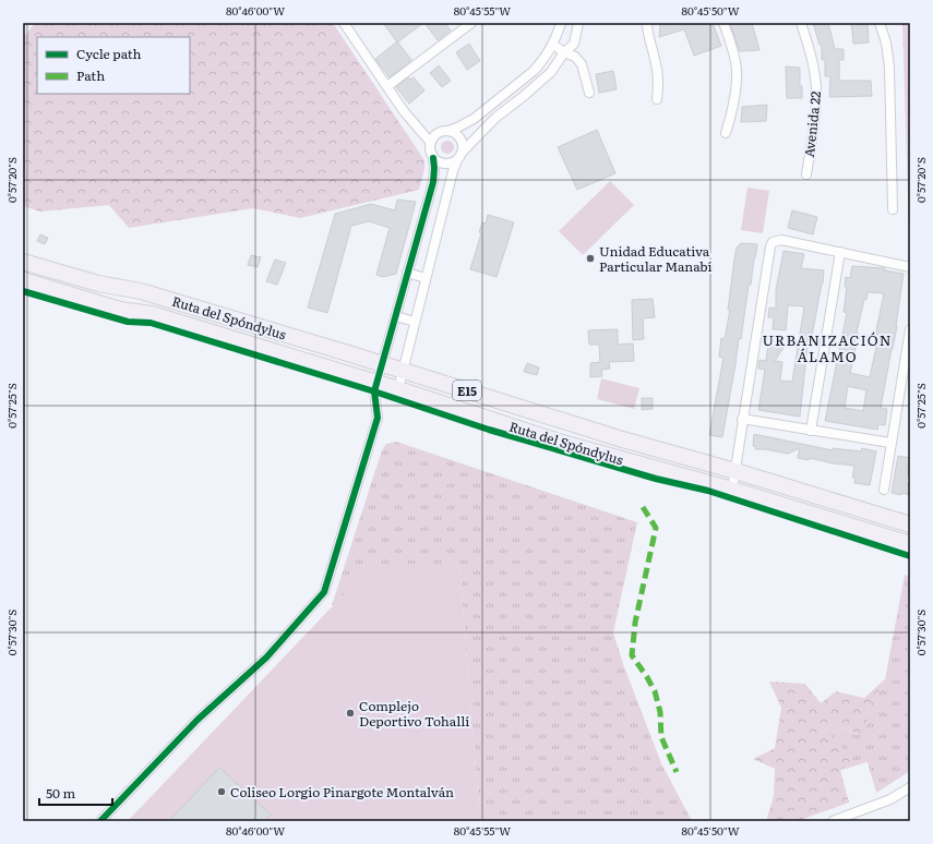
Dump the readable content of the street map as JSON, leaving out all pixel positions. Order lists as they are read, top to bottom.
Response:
{
  "streets": {
    "highway": ["Ruta del Spóndylus", "E15"],
    "street": ["Avenida 22"]
  },
  "districts": ["URBANIZACIÓN ÁLAMO"],
  "places": ["Unidad Educativa Particular Manabí", "Complejo Deportivo Tohallí", "Coliseo Lorgio Pinargote Montalván"],
  "legend": ["Cycle path", "Path"],
  "scale_bar": "50 m",
  "coordinates": [
    "80°46'00\"W",
    "80°45'55\"W",
    "80°45'50\"W",
    "0°57'20\"S",
    "0°57'25\"S",
    "0°57'30\"S"
  ]
}
